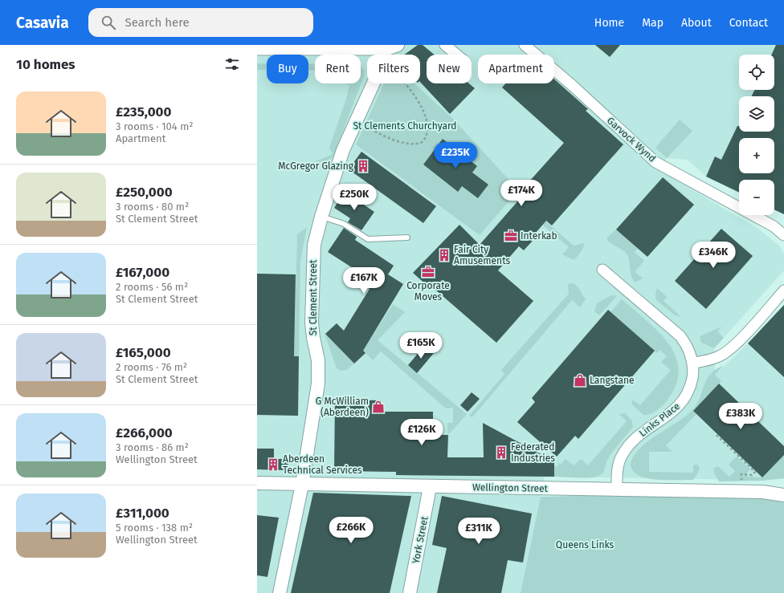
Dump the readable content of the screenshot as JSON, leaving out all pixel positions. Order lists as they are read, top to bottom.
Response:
{
  "streets": {
    "street": [
      "Garvock Wynd",
      "St Clement Street",
      "Links Place",
      "Wellington Street",
      "York Street"
    ]
  },
  "crossings": [
    ["St Clement Street", "Wellington Street"],
    ["Links Place", "Wellington Street"],
    ["Wellington Street", "York Street"]
  ],
  "parks": ["St Clements Churchyard", "Queens Links"],
  "places": {
    "building": [
      "McGregor Glazing",
      "Fair City Amusements",
      "Federated Industries",
      "Aberdeen Technical Services"
    ],
    "office": ["Interkab", "Corporate Moves"],
    "shop": ["Langstane", "G McWilliam (Aberdeen)"]
  },
  "page": {
    "header": "Casavia",
    "search": "Search here",
    "nav": [
      "Home",
      "Map",
      "About",
      "Contact"
    ],
    "heading": "10 homes",
    "map_buttons": ["+", "−"],
    "chip": [
      "Buy",
      "Rent",
      "Filters",
      "New",
      "Apartment"
    ],
    "list": [
      {
        "name": "£235,000",
        "note": "3 rooms · 104 m² · Apartment"
      },
      {
        "name": "£250,000",
        "note": "3 rooms · 80 m² · St Clement Street"
      },
      {
        "name": "£167,000",
        "note": "2 rooms · 56 m² · St Clement Street"
      },
      {
        "name": "£165,000",
        "note": "2 rooms · 76 m² · St Clement Street"
      },
      {
        "name": "£266,000",
        "note": "3 rooms · 86 m² · Wellington Street"
      },
      {
        "name": "£311,000",
        "note": "5 rooms · 138 m² · Wellington Street"
      }
    ],
    "price": [
      "£235K",
      "£174K",
      "£250K",
      "£346K",
      "£167K",
      "£165K",
      "£383K",
      "£126K",
      "£266K",
      "£311K"
    ]
  }
}
